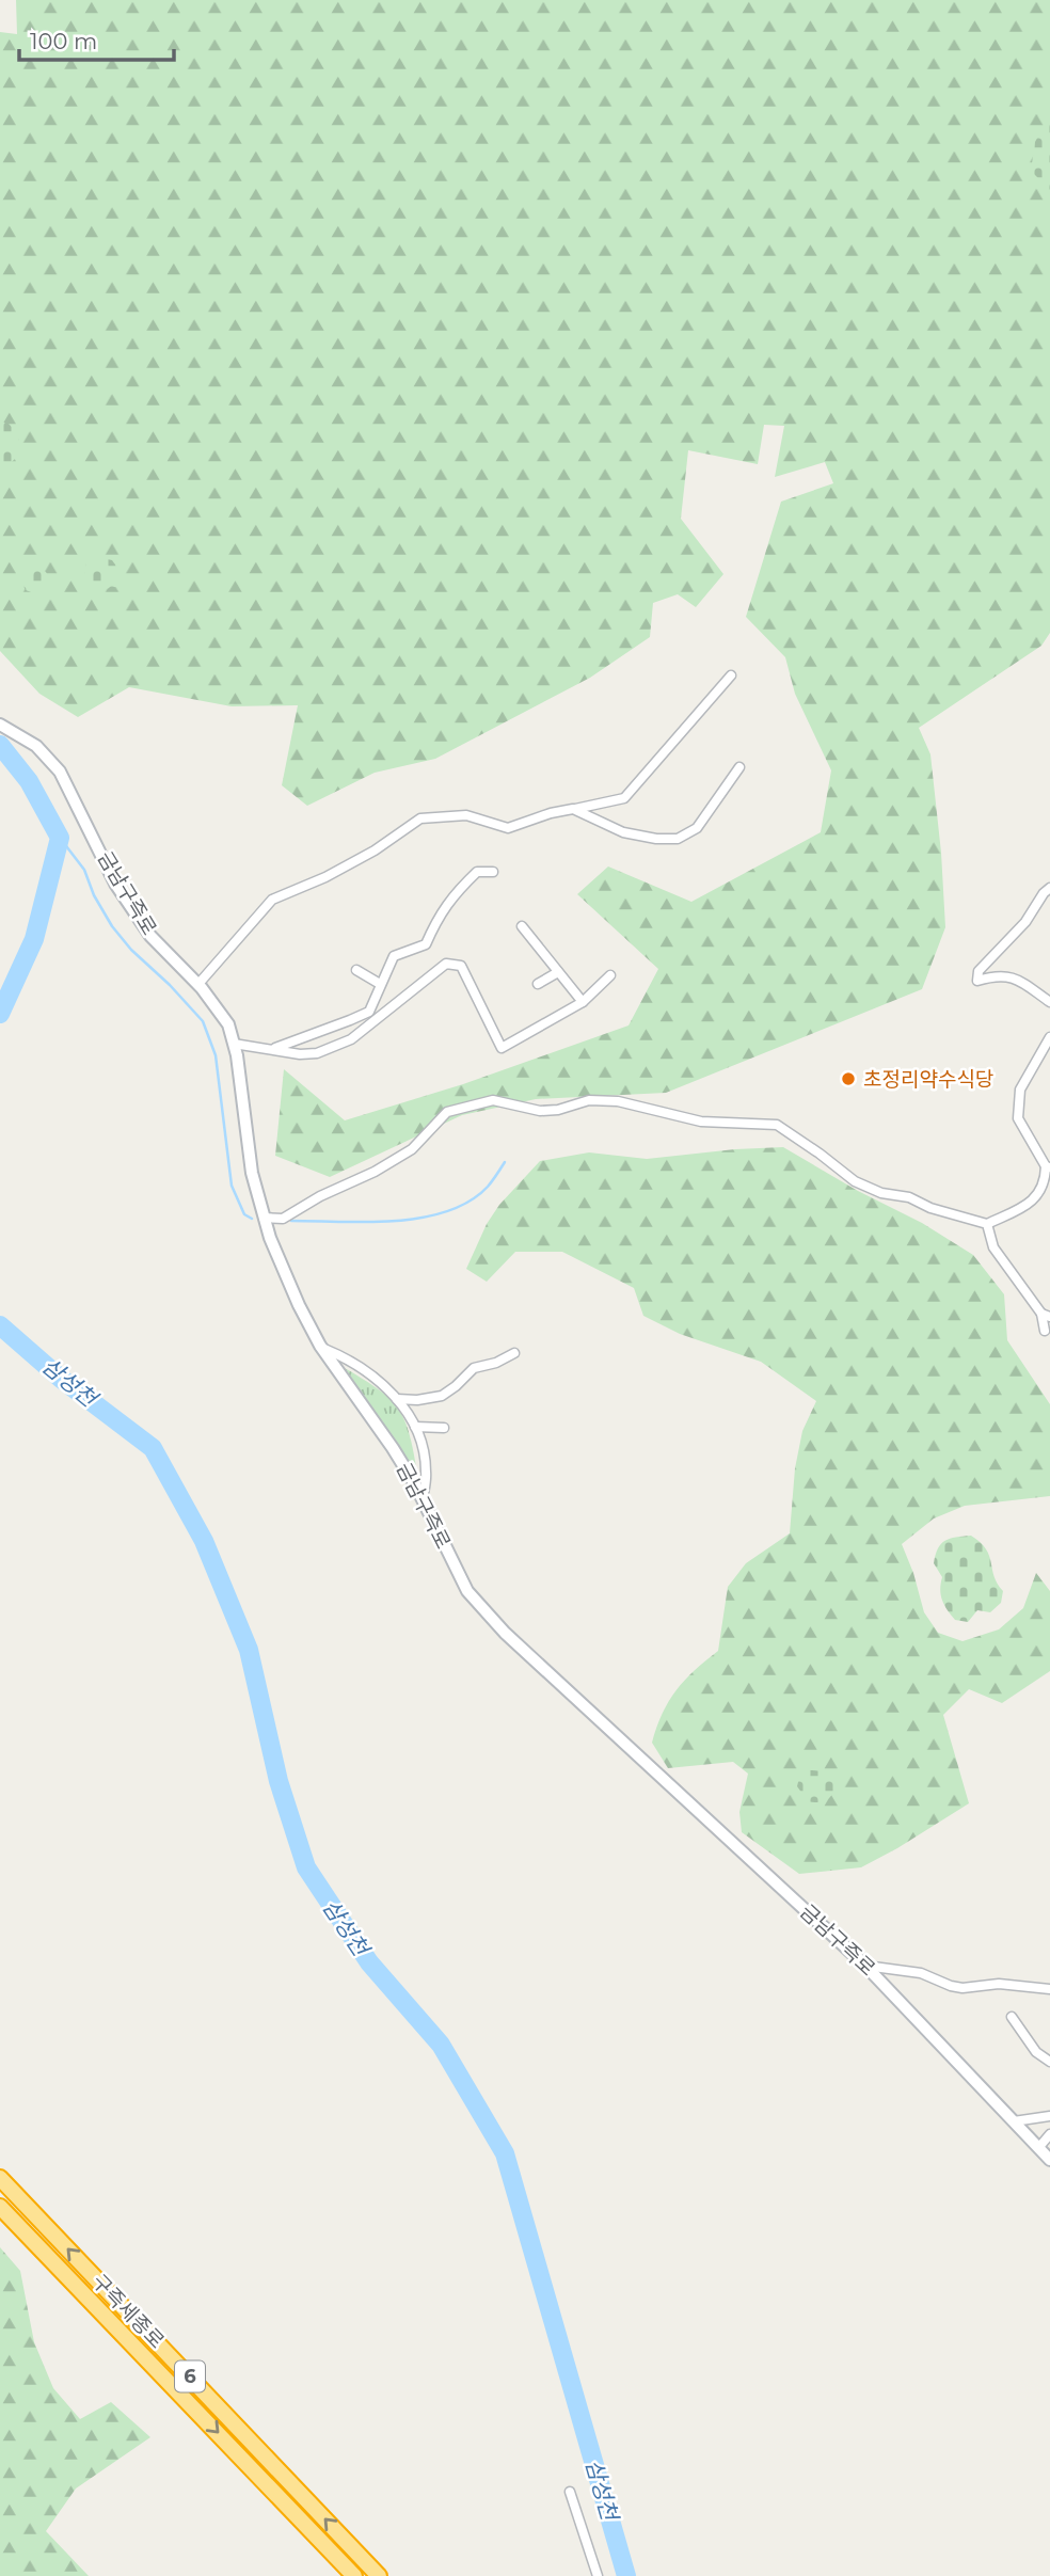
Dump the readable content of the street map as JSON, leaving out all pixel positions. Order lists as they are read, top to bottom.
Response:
{
  "streets": {
    "highway": ["구즉세종로", "6"],
    "main road": ["금남구즉로"]
  },
  "water": ["삼성천"],
  "places": ["초정리약수식당"],
  "scale_bar": "100 m"
}
